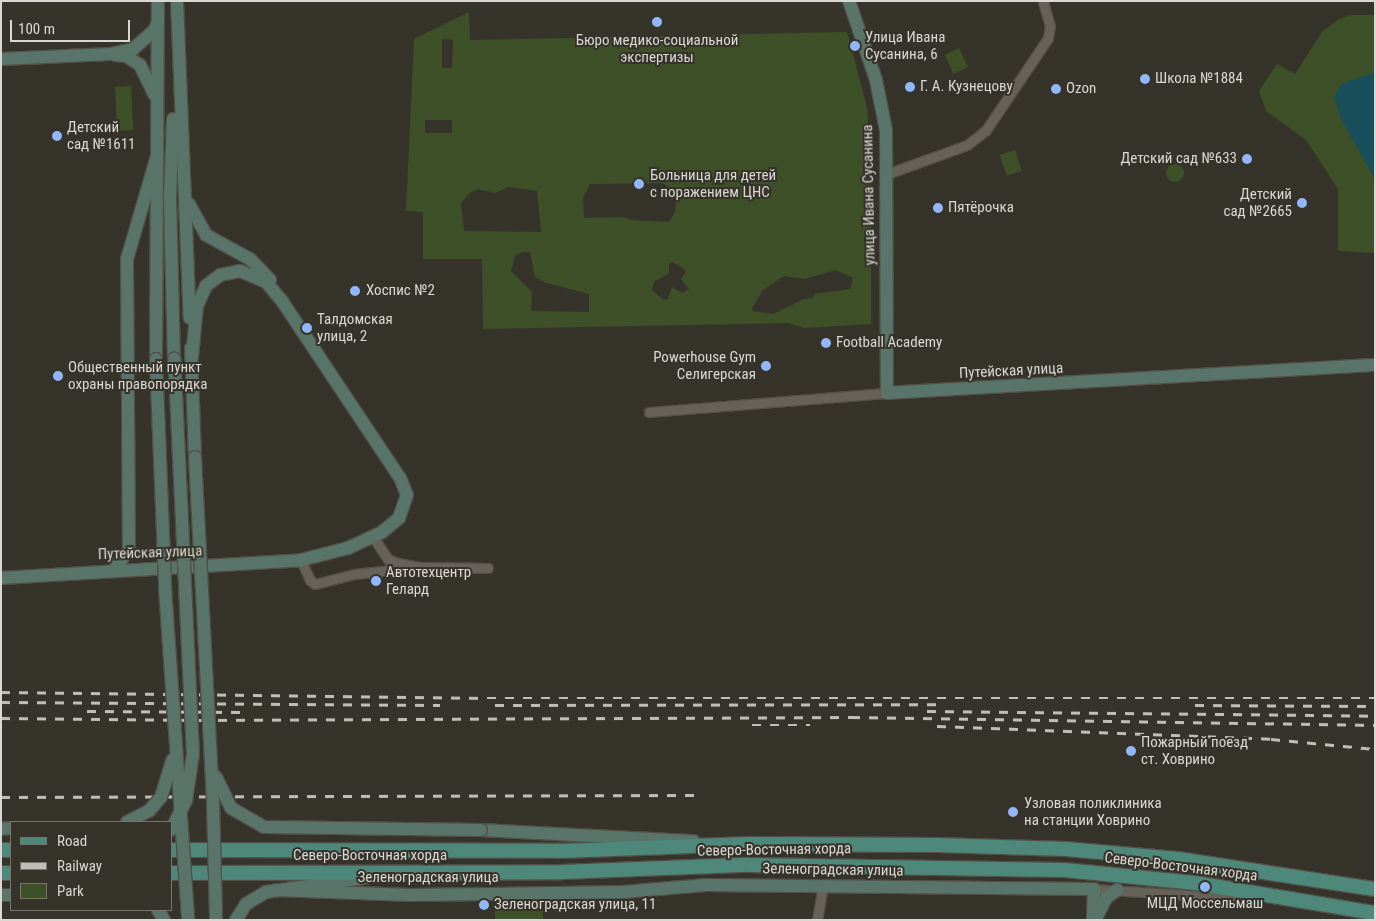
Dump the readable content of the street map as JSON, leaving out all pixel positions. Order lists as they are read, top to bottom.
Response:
{
  "streets": {
    "main road": [
      "улица Ивана Сусанина",
      "Путейская улица",
      "Северо-Восточная хорда",
      "Зеленоградская улица"
    ]
  },
  "crossings": [
    ["улица Ивана Сусанина", "Путейская улица"]
  ],
  "places": [
    "Бюро медико-социальной экспертизы",
    "Улица Ивана Сусанина, 6",
    "Школа №1884",
    "Г. А. Кузнецову",
    "Ozon",
    "Детский сад №1611",
    "Детский сад №633",
    "Больница для детей с поражением ЦНС",
    "Детский сад №2665",
    "Пятёрочка",
    "Хоспис №2",
    "Талдомская улица, 2",
    "Football Academy",
    "Powerhouse Gym Селигерская",
    "Общественный пункт охраны правопорядка",
    "Автотехцентр Гелард",
    "Пожарный поезд ст. Ховрино",
    "Узловая поликлиника на станции Ховрино",
    "МЦД Моссельмаш",
    "Зеленоградская улица, 11"
  ],
  "legend": ["Road", "Railway", "Park"],
  "scale_bar": "100 m"
}
